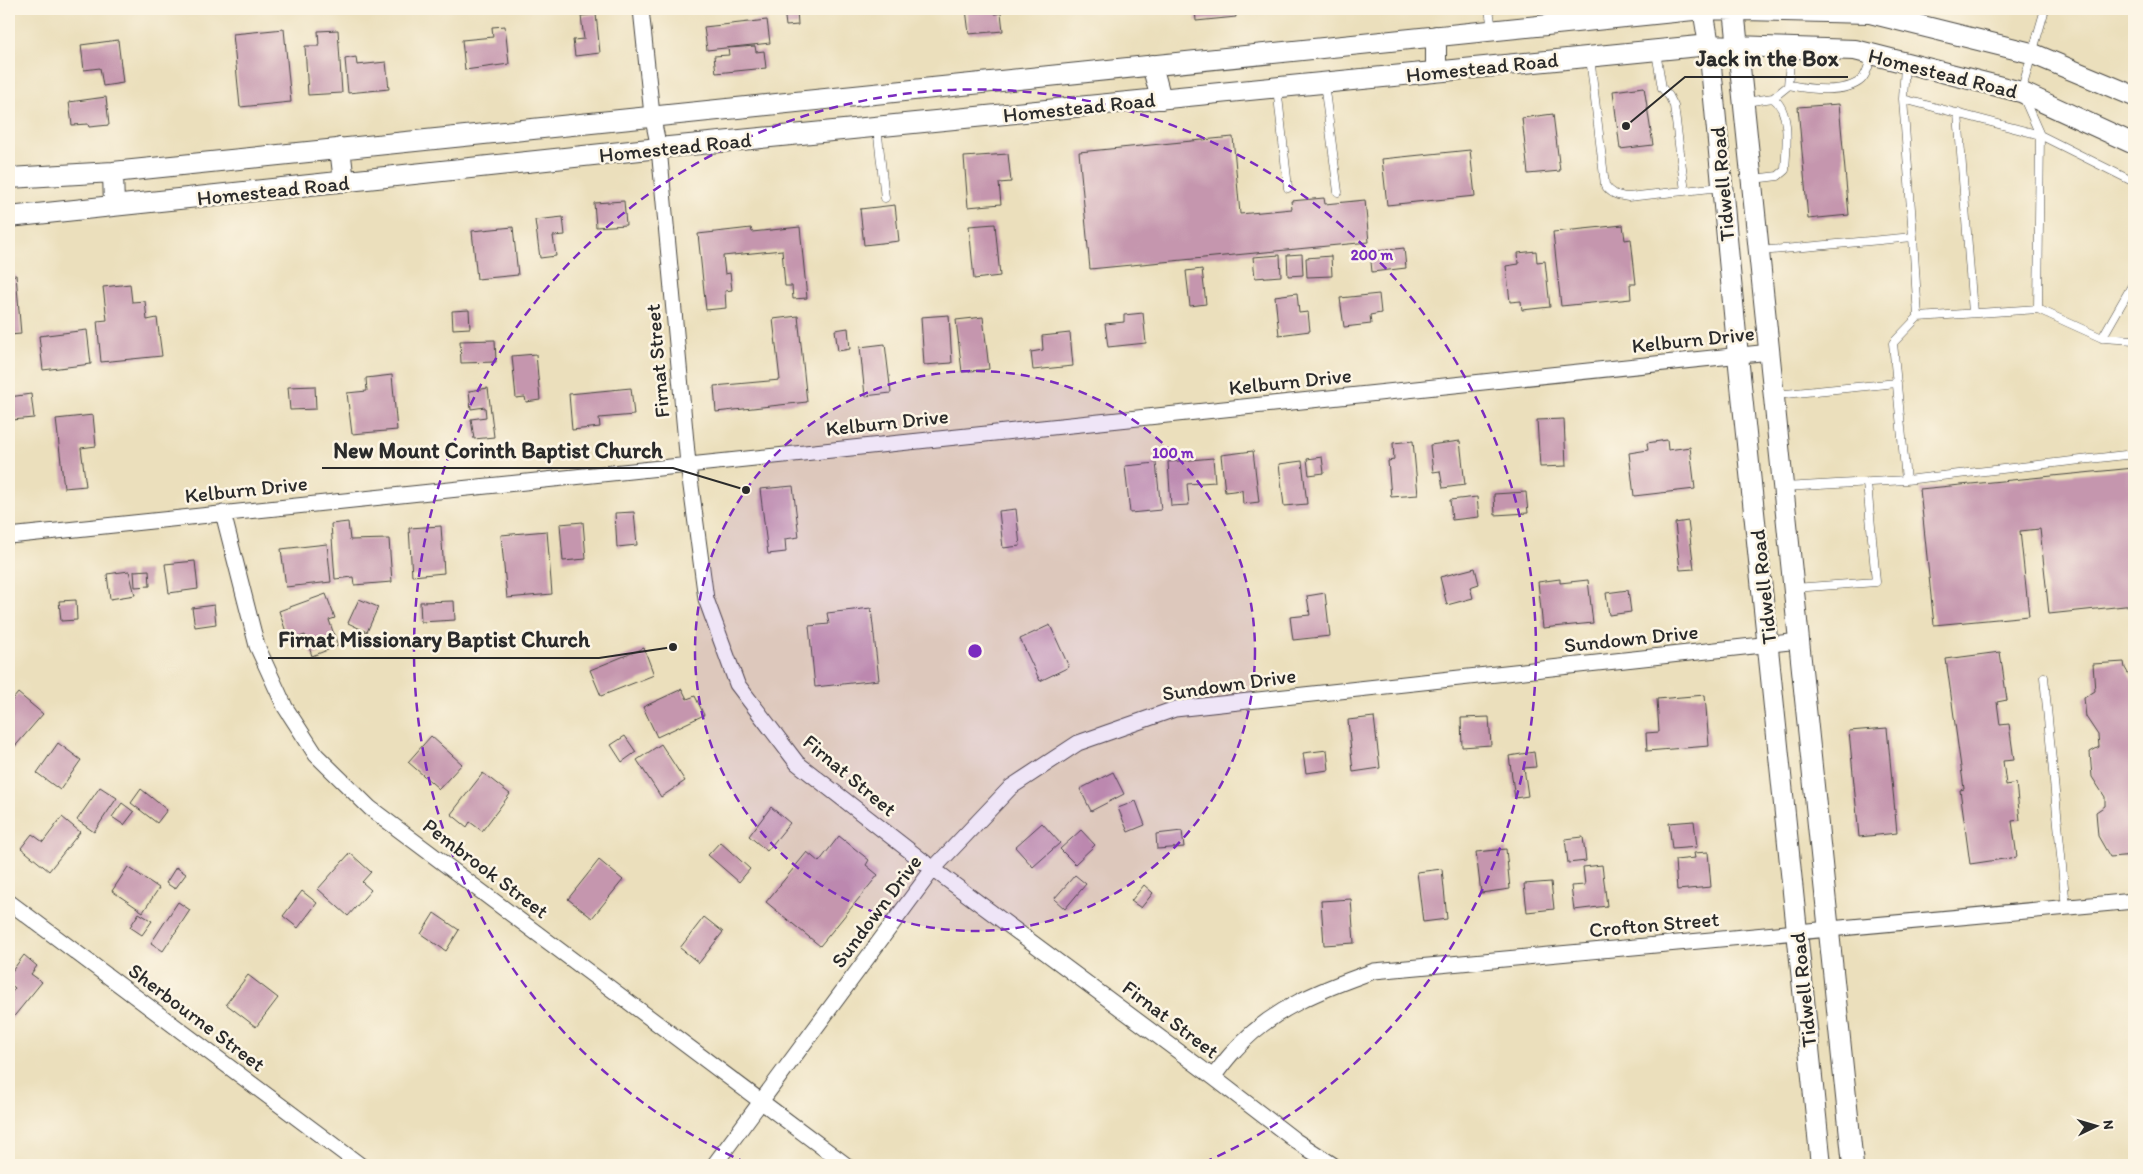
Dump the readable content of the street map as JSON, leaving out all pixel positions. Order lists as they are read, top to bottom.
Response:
{
  "streets": {
    "main road": ["Homestead Road", "Tidwell Road"],
    "street": [
      "Kelburn Drive",
      "Firnat Street",
      "Sundown Drive",
      "Pembrook Street",
      "Crofton Street",
      "Sherbourne Street"
    ]
  },
  "crossings": [
    ["Homestead Road", "Tidwell Road"],
    ["Homestead Road", "Firnat Street"],
    ["Tidwell Road", "Kelburn Drive"],
    ["Tidwell Road", "Sundown Drive"],
    ["Tidwell Road", "Crofton Street"],
    ["Kelburn Drive", "Firnat Street"],
    ["Kelburn Drive", "Pembrook Street"],
    ["Firnat Street", "Sundown Drive"],
    ["Firnat Street", "Crofton Street"],
    ["Sundown Drive", "Pembrook Street"]
  ],
  "places": ["Jack in the Box", "New Mount Corinth Baptist Church", "Firnat Missionary Baptist Church"],
  "north": "right",
  "rings": ["200 m", "100 m"]
}
